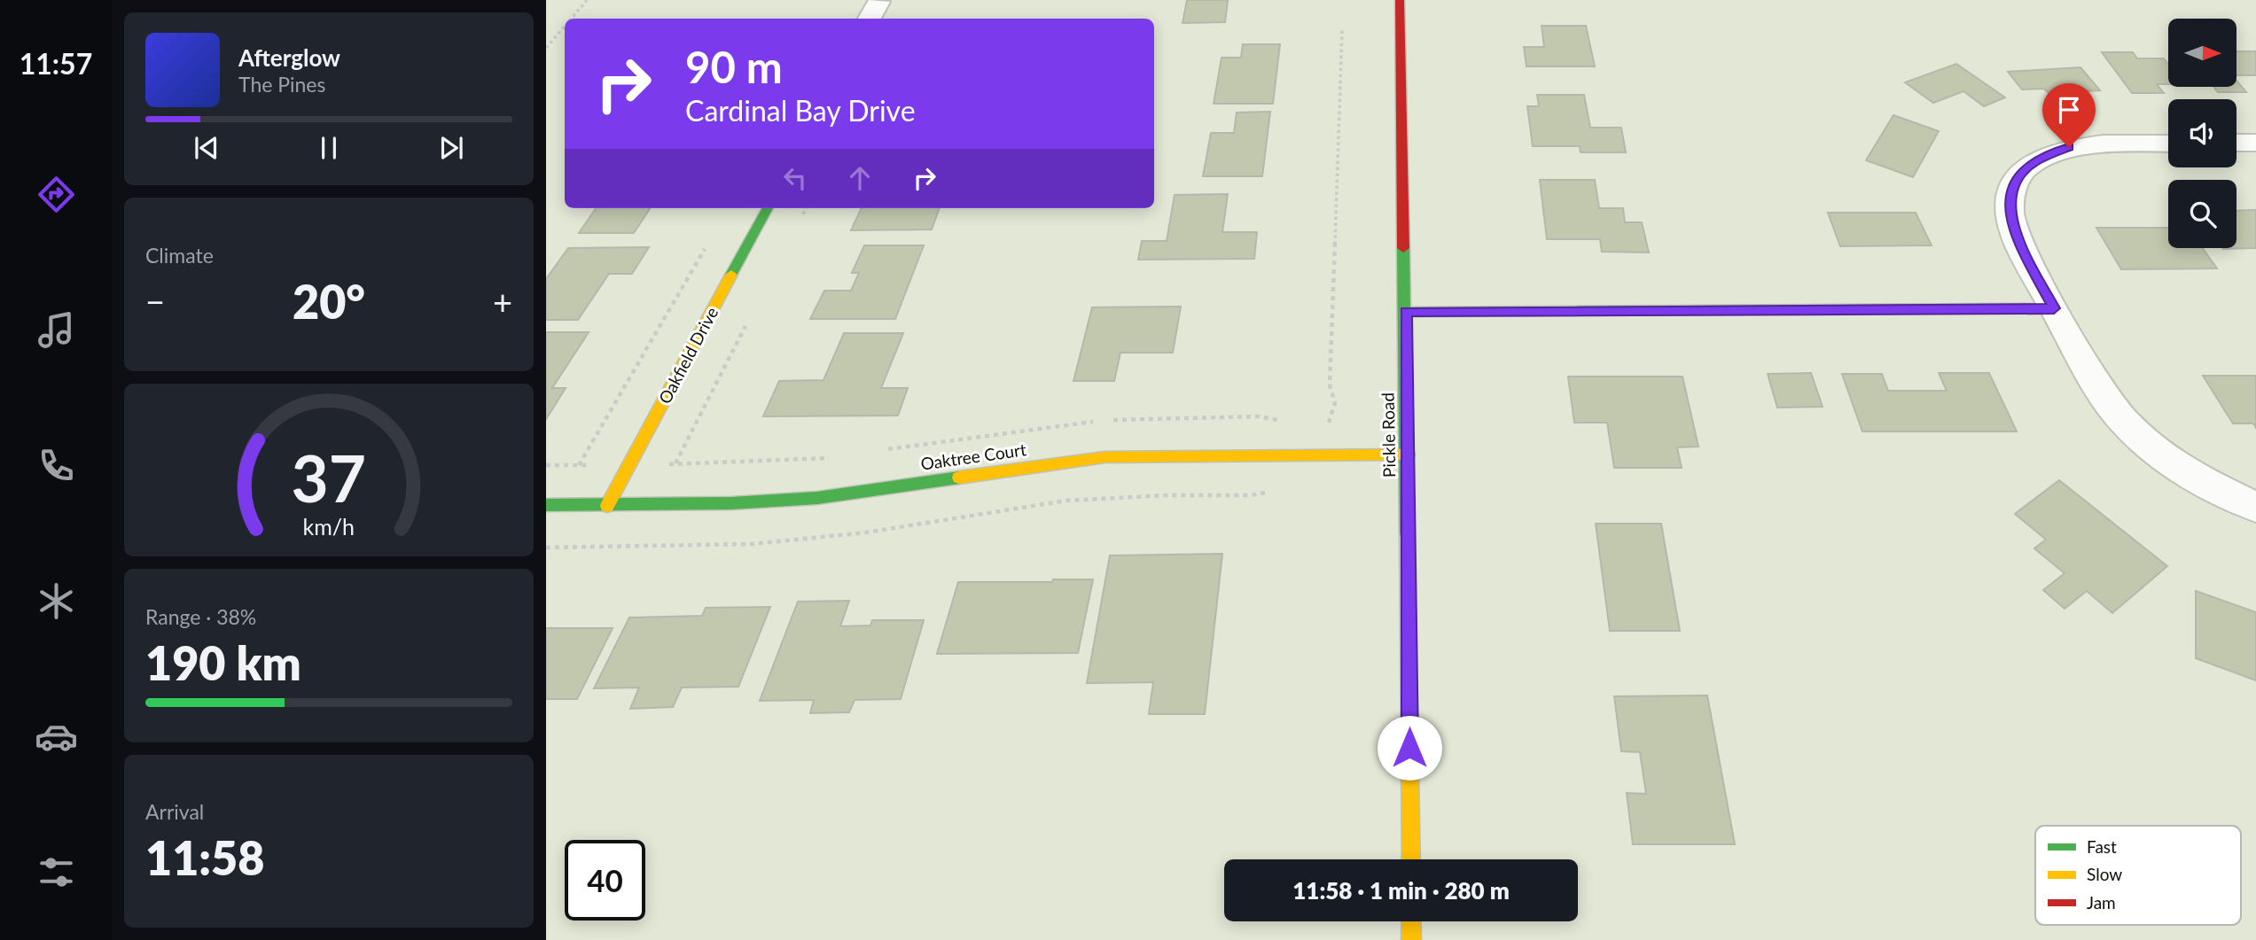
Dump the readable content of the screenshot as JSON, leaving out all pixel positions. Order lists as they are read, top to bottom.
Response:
{
  "streets": {
    "street": ["Oakfield Drive", "Pickle Road", "Oaktree Court"]
  },
  "crossings": [
    ["Oakfield Drive", "Oaktree Court"],
    ["Pickle Road", "Oaktree Court"]
  ],
  "legend": ["Fast", "Slow", "Jam"],
  "north": "right",
  "page": {
    "tabs": "11:57",
    "turn": ["90 m", "Cardinal Bay Drive"],
    "song": ["Afterglow", "The Pines"],
    "tile": [
      "Climate",
      ["Range · 38%", "190 km"],
      ["Arrival", "11:58"]
    ],
    "heat": ["−", "20°", "+"],
    "limit": "40",
    "trip": "11:58 · 1 min · 280 m",
    "gauge": ["37", "km/h"]
  }
}
